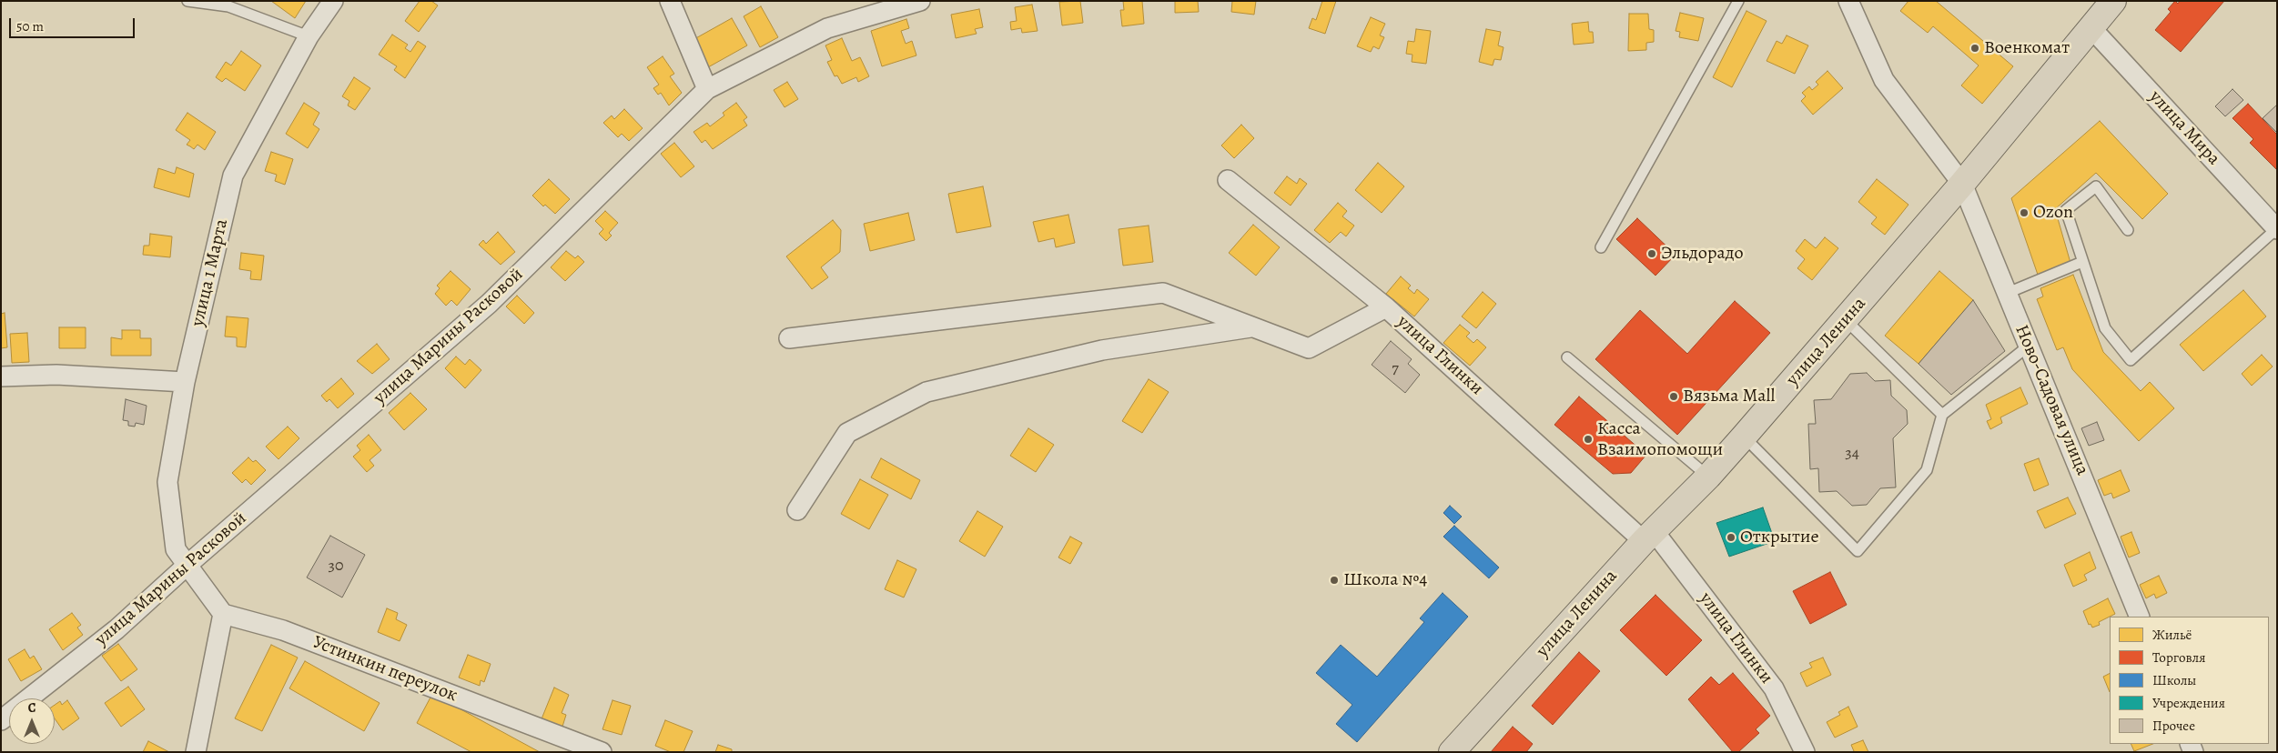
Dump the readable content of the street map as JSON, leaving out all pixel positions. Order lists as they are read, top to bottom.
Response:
{
  "streets": {
    "main road": ["улица Ленина"],
    "street": [
      "улица Мира",
      "улица 1 Марта",
      "улица Марины Расковой",
      "улица Глинки",
      "Ново-Садовая улица",
      "Устинкин переулок"
    ]
  },
  "crossings": [
    ["улица Мира", "улица Ленина"],
    ["улица 1 Марта", "улица Марины Расковой"],
    ["улица Ленина", "улица Глинки"],
    ["улица Ленина", "Ново-Садовая улица"]
  ],
  "places": [
    "Военкомат",
    "Ozon",
    "Эльдорадо",
    "Вязьма Mall",
    "Касса Взаимопомощи",
    "Открытие",
    "Школа №4"
  ],
  "house_numbers": ["7", "34", "30"],
  "legend": [
    "Жильё",
    "Торговля",
    "Школы",
    "Учреждения",
    "Прочее"
  ],
  "scale_bar": "50 m",
  "north": "top"
}
